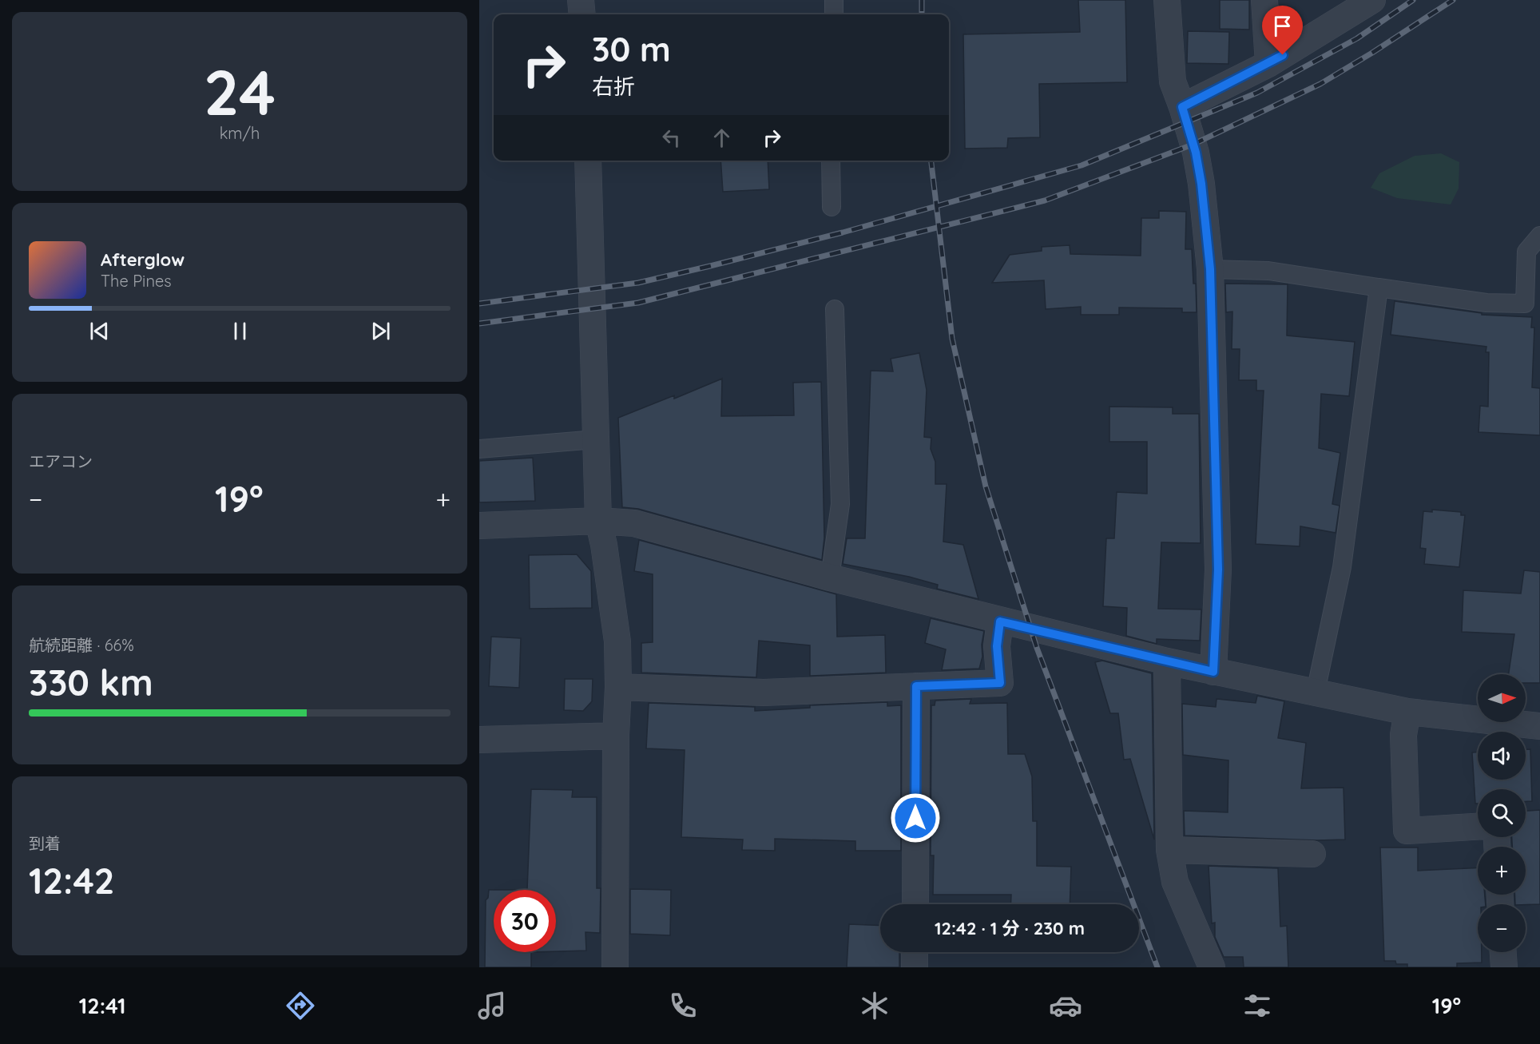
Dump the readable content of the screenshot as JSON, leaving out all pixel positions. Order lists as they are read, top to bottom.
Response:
{
  "north": "right",
  "page": {
    "tile": [
      ["24", "km/h"],
      "エアコン",
      ["航続距離 · 66%", "330 km"],
      ["到着", "12:42"]
    ],
    "turn": ["30 m", "右折"],
    "song": ["Afterglow", "The Pines"],
    "heat": ["−", "19°", "+"],
    "map_buttons": ["+", "−"],
    "limit": "30",
    "trip": "12:42 · 1 分 · 230 m",
    "tabs": ["12:41", "19°"]
  }
}
